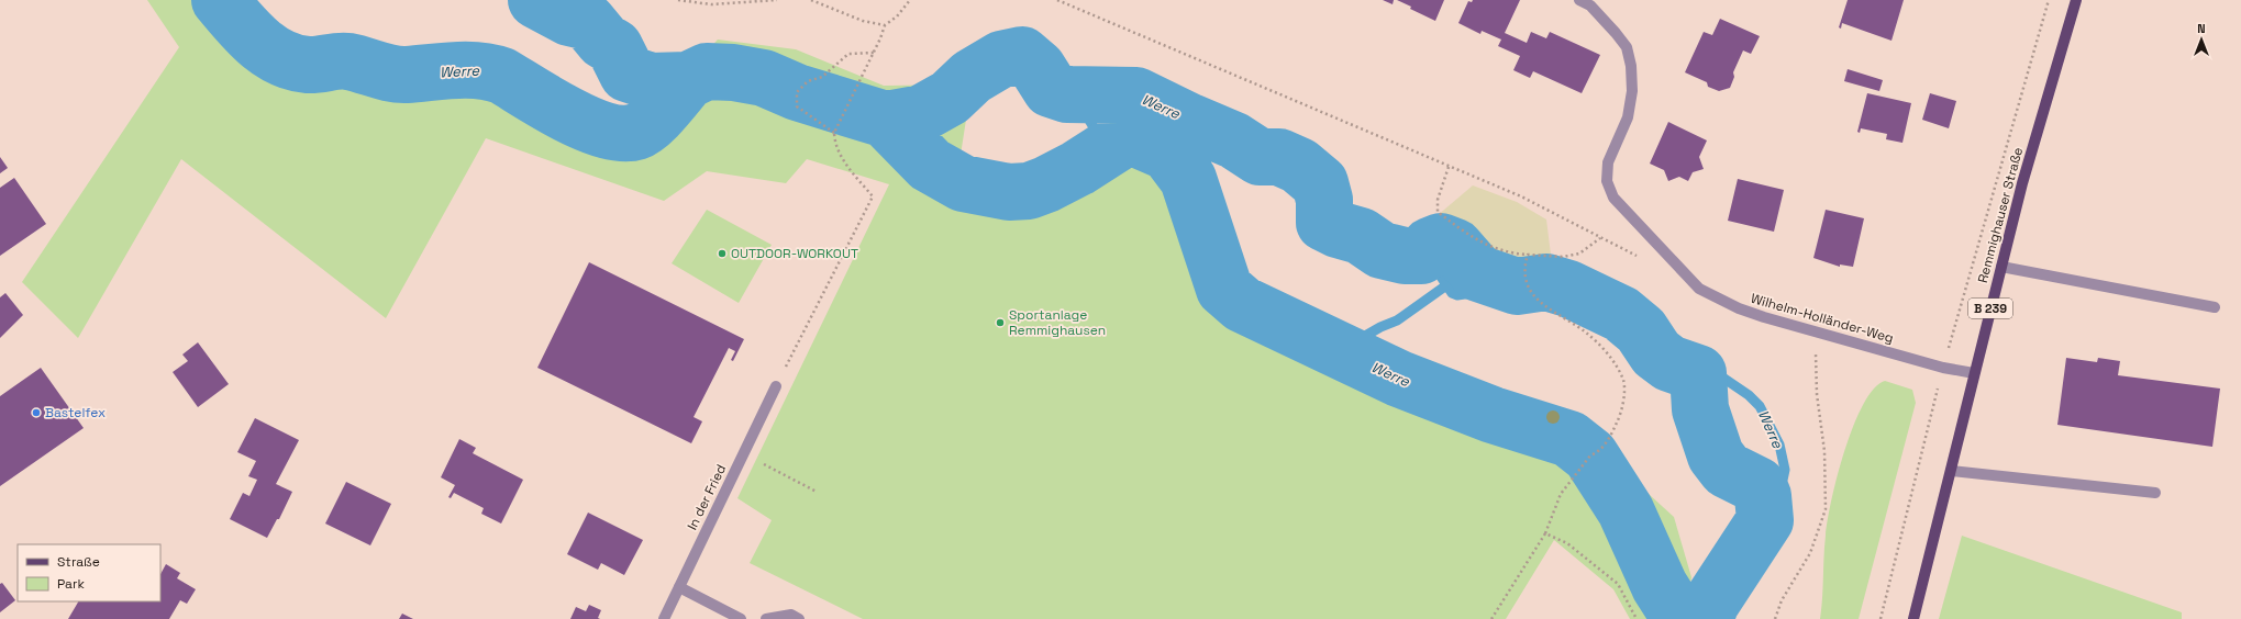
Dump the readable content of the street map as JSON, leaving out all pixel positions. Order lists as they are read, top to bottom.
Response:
{
  "streets": {
    "main road": ["Remmighauser Straße", "B 239"],
    "street": ["Wilhelm-Holländer-Weg", "In der Fried"]
  },
  "crossings": [
    ["Remmighauser Straße", "Wilhelm-Holländer-Weg"]
  ],
  "water": ["Werre"],
  "places": ["OUTDOOR-WORKOUT", "Sportanlage Remmighausen", "Bastelfex"],
  "legend": ["Straße", "Park"],
  "north": "top"
}
